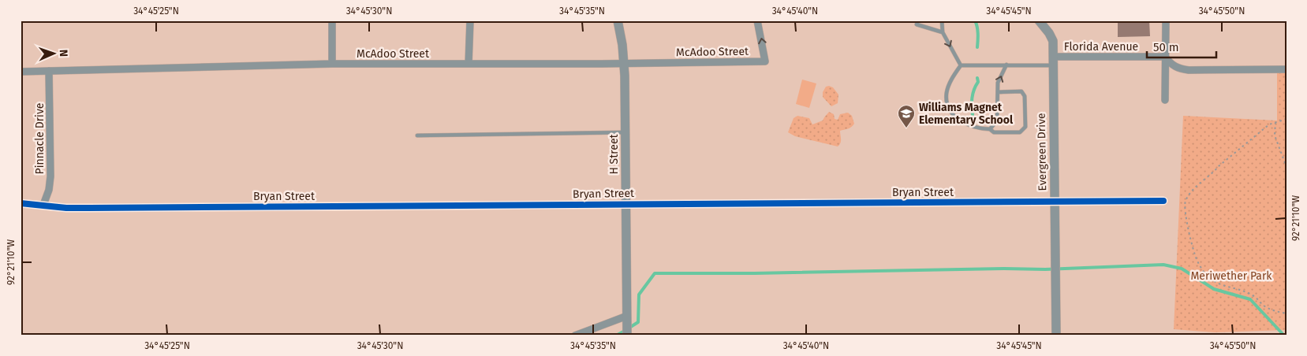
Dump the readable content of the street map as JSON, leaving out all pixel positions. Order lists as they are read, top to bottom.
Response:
{
  "streets": {
    "street": [
      "Florida Avenue",
      "McAdoo Street",
      "Pinnacle Drive",
      "Evergreen Drive",
      "H Street",
      "Bryan Street"
    ]
  },
  "crossings": [
    ["Florida Avenue", "Evergreen Drive"],
    ["McAdoo Street", "Pinnacle Drive"],
    ["McAdoo Street", "H Street"],
    ["Pinnacle Drive", "Bryan Street"],
    ["Evergreen Drive", "Bryan Street"],
    ["H Street", "Bryan Street"]
  ],
  "parks": ["Meriwether Park"],
  "places": {
    "school or university": ["Williams Magnet Elementary School"]
  },
  "scale_bar": "50 m",
  "north": "right",
  "coordinates": [
    "34°45'25\"N",
    "34°45'30\"N",
    "34°45'35\"N",
    "34°45'40\"N",
    "34°45'45\"N",
    "34°45'50\"N",
    "92°21'10\"W"
  ]
}
